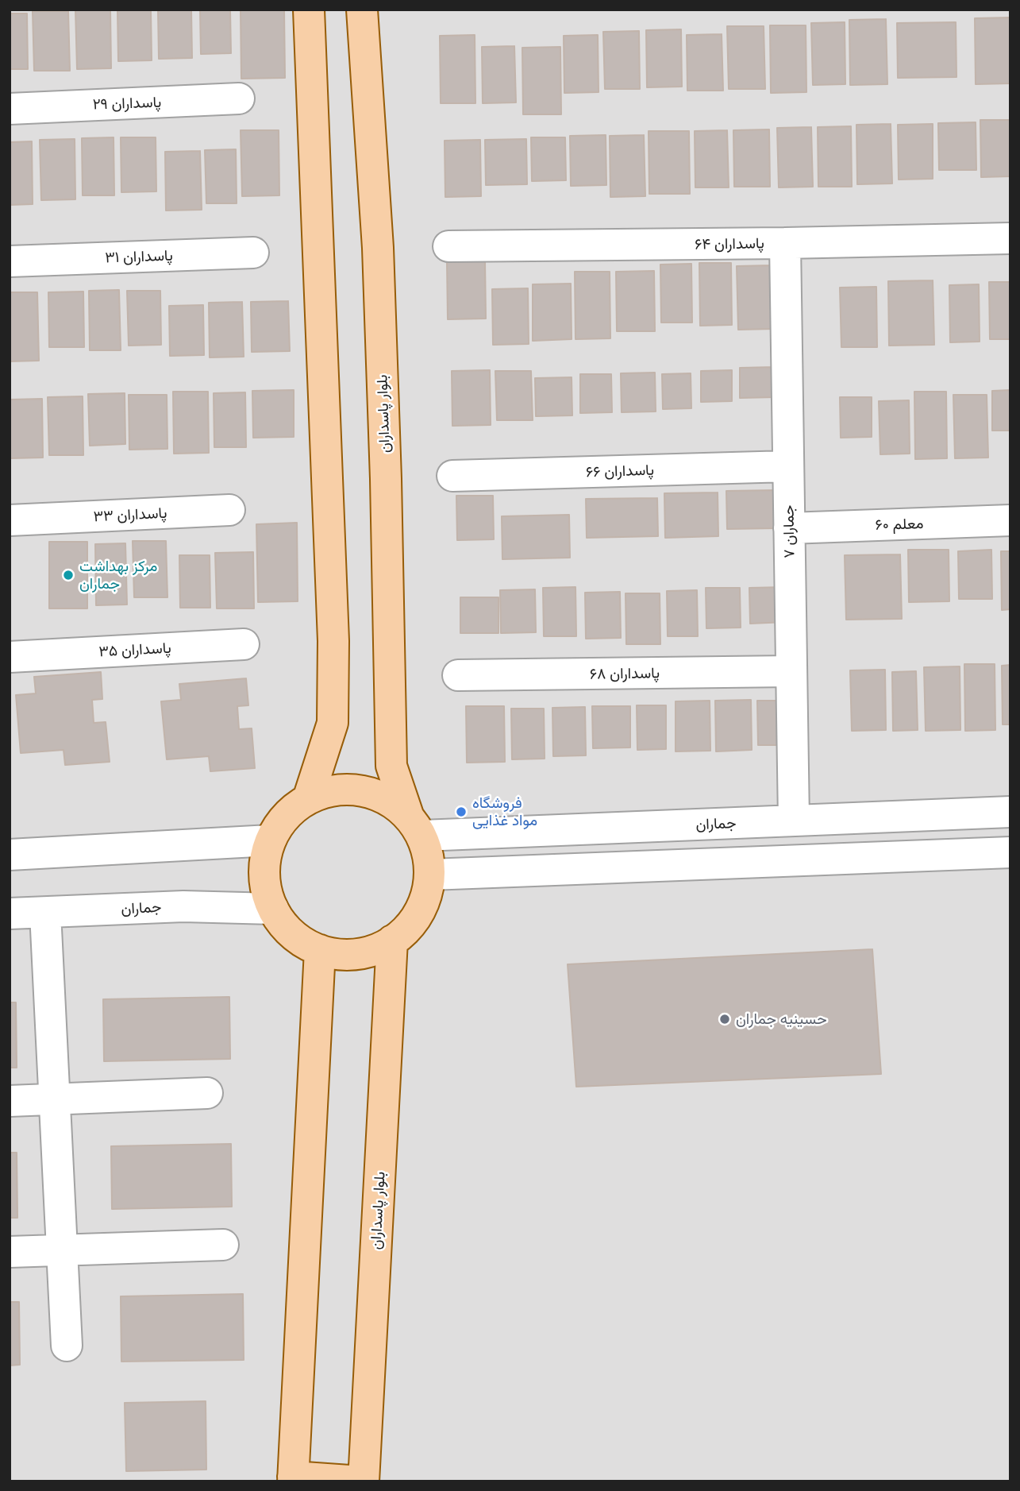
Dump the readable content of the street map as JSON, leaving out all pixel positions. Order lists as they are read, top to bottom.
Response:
{
  "streets": {
    "main road": ["بلوار پاسداران"],
    "street": [
      "پاسداران ۲۹",
      "پاسداران ۶۴",
      "پاسداران ۳۱",
      "پاسداران ۶۶",
      "پاسداران ۳۳",
      "معلم ۶۰",
      "جماران ۷",
      "پاسداران ۳۵",
      "پاسداران ۶۸",
      "جماران"
    ]
  },
  "crossings": [
    ["پاسداران ۶۴", "جماران ۷"],
    ["بلوار پاسداران", "جماران"],
    ["پاسداران ۶۶", "جماران ۷"],
    ["معلم ۶۰", "جماران ۷"],
    ["جماران ۷", "پاسداران ۶۸"],
    ["جماران ۷", "جماران"]
  ],
  "places": ["مرکز بهداشت جماران", "فروشگاه مواد غذایی", "حسینیه جماران"]
}
